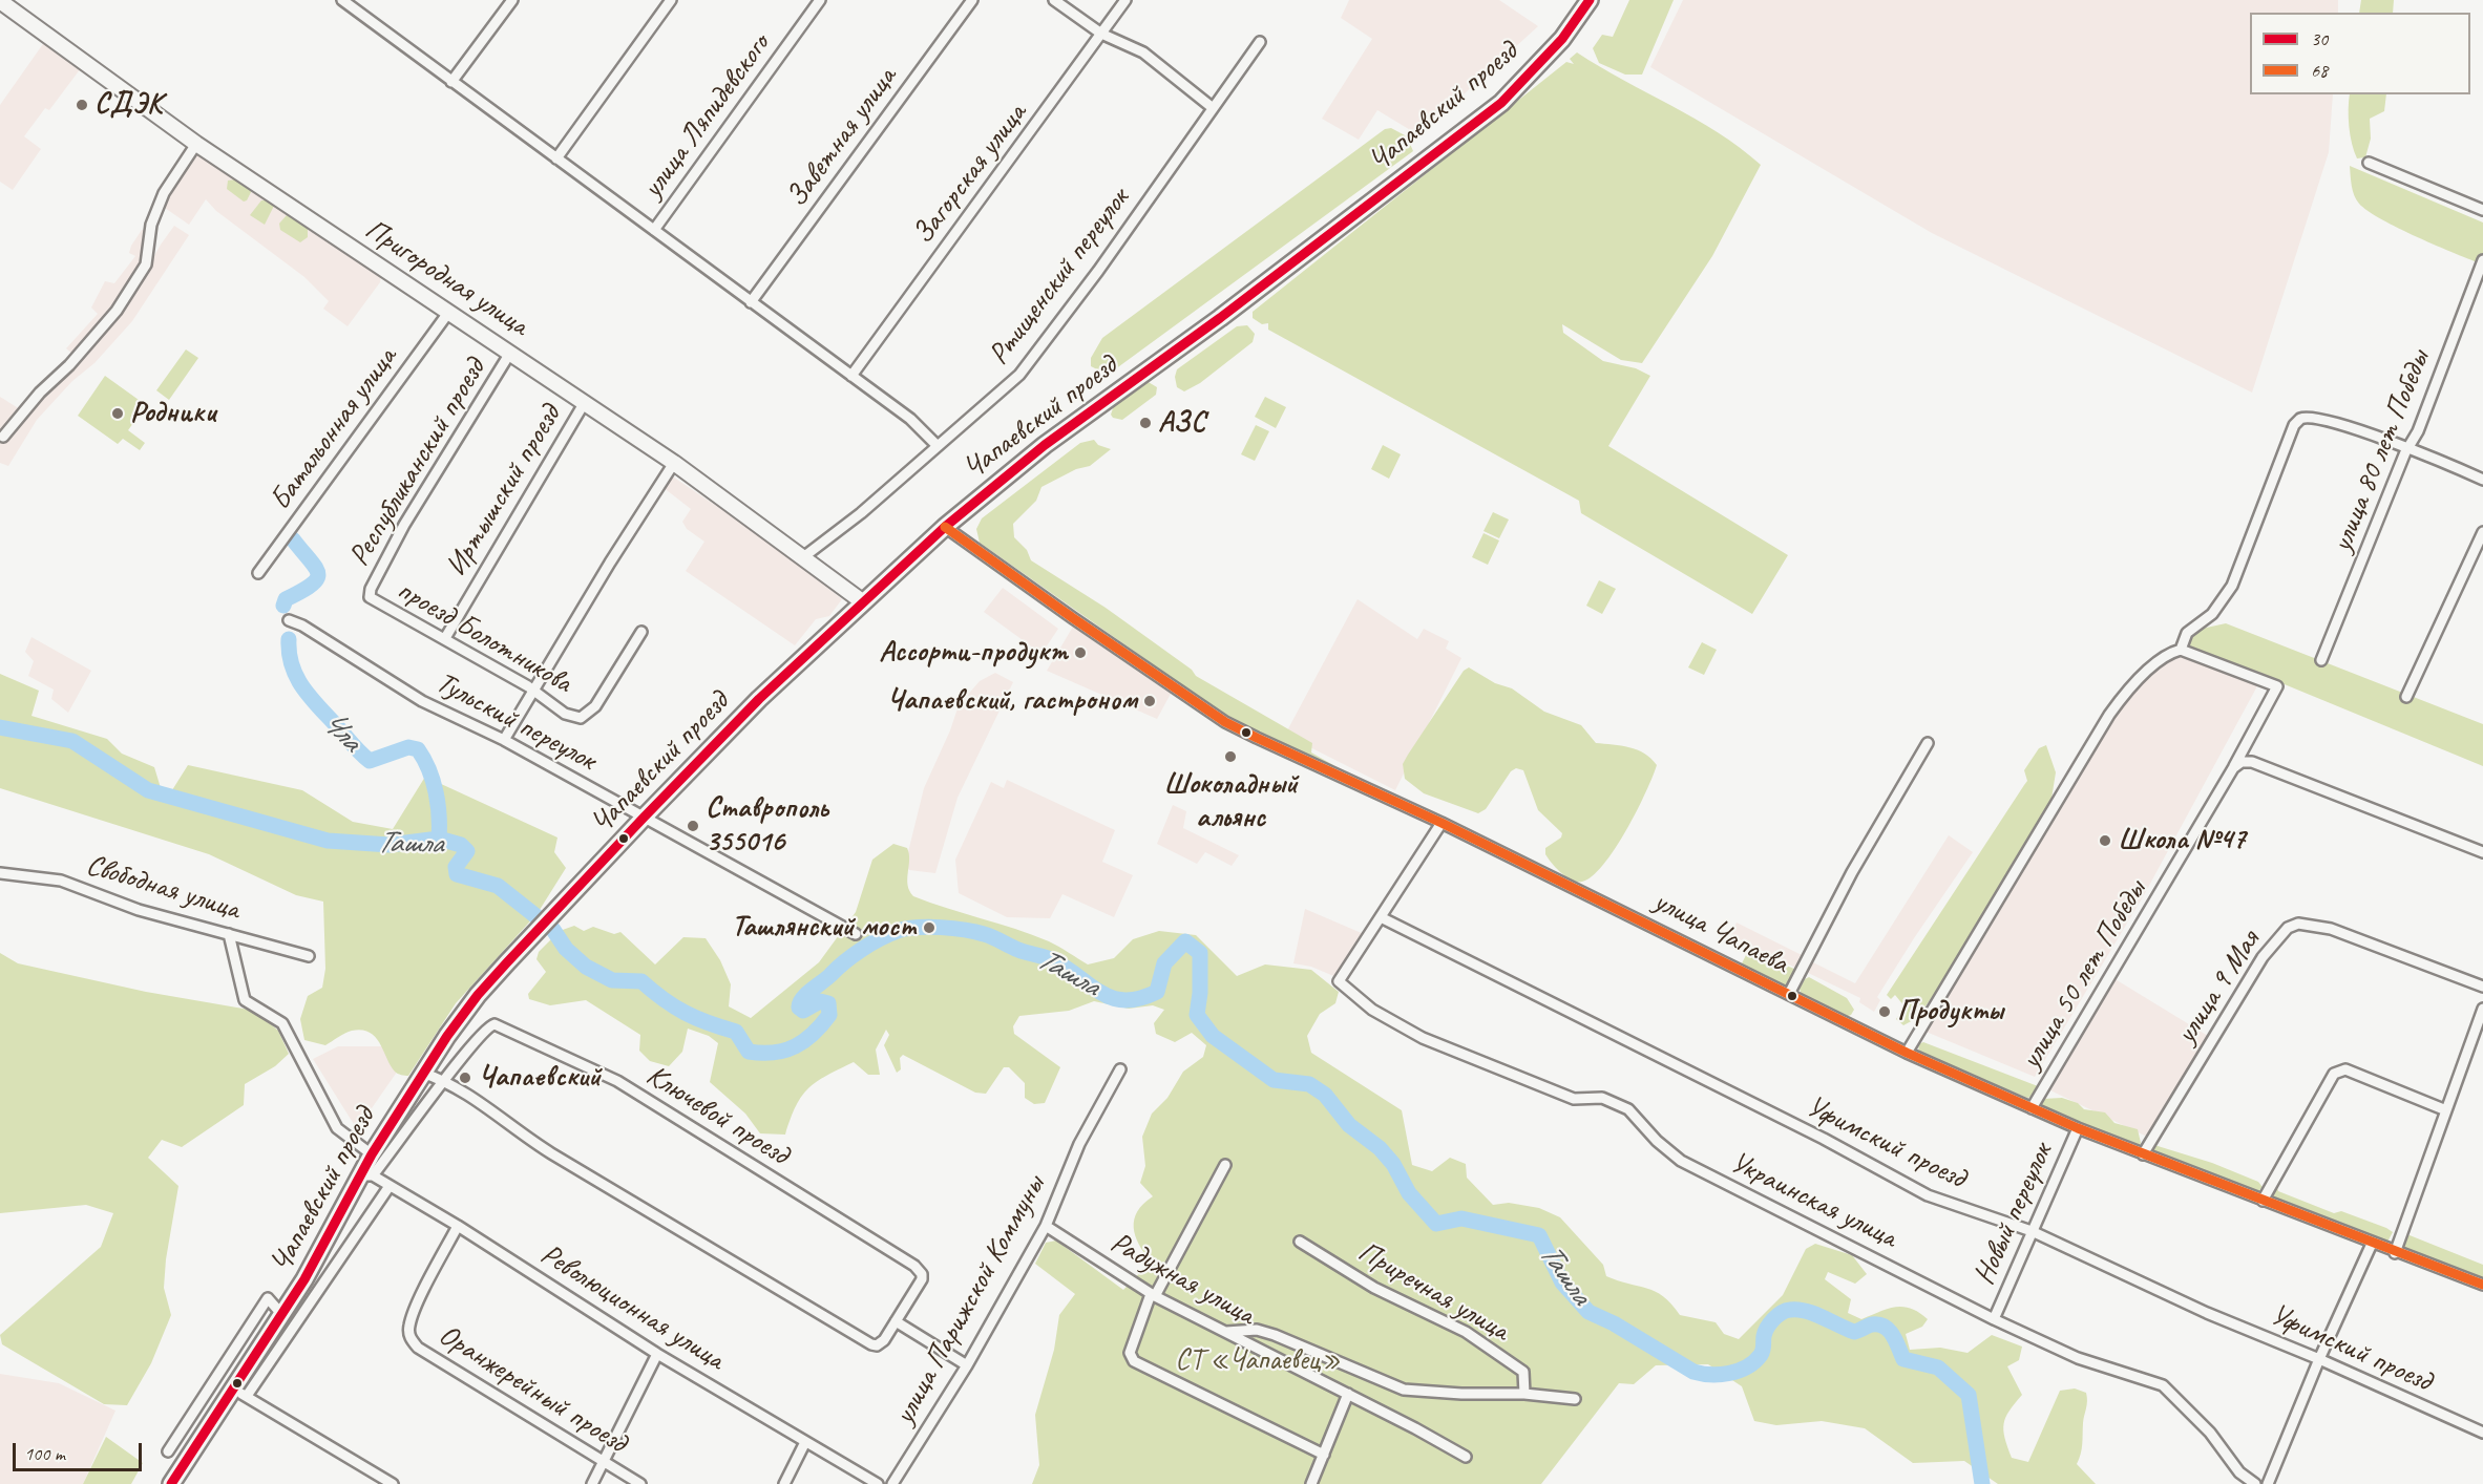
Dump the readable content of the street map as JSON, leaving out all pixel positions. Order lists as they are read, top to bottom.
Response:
{
  "streets": {
    "main road": ["Чапаевский проезд"],
    "street": [
      "улица Ляпидевского",
      "Заветная улица",
      "Загорская улица",
      "Ртищенский переулок",
      "Пригородная улица",
      "Батальонная улица",
      "улица 80 лет Победы",
      "Республиканский проезд",
      "Иртышский проезд",
      "проезд Болотникова",
      "Тульский переулок",
      "Свободная улица",
      "улица Чапаева",
      "улица 50 лет Победы",
      "улица 9 Мая",
      "Ключевой проезд",
      "Уфимский проезд",
      "Украинская улица",
      "Новый переулок",
      "Радужная улица",
      "Приречная улица",
      "улица Парижской Коммуны",
      "Революционная улица",
      "Оранжерейный проезд"
    ]
  },
  "crossings": [
    ["Чапаевский проезд", "Пригородная улица"],
    ["Чапаевский проезд", "Тульский переулок"],
    ["Чапаевский проезд", "улица Чапаева"],
    ["Чапаевский проезд", "Ключевой проезд"],
    ["Чапаевский проезд", "Революционная улица"],
    ["Ртищенский переулок", "Пригородная улица"],
    ["Пригородная улица", "Батальонная улица"],
    ["Пригородная улица", "Республиканский проезд"],
    ["Пригородная улица", "Иртышский проезд"],
    ["Республиканский проезд", "проезд Болотникова"],
    ["Иртышский проезд", "проезд Болотникова"],
    ["улица Чапаева", "улица 50 лет Победы"],
    ["улица Чапаева", "улица 9 Мая"],
    ["улица Чапаева", "Новый переулок"],
    ["Ключевой проезд", "Революционная улица"],
    ["Уфимский проезд", "Украинская улица"],
    ["Уфимский проезд", "Новый переулок"],
    ["Украинская улица", "Новый переулок"],
    ["Радужная улица", "улица Парижской Коммуны"],
    ["Революционная улица", "Оранжерейный проезд"]
  ],
  "water": ["Чла", "Ташла"],
  "parks": ["СТ «Чапаевец»"],
  "places": [
    "СДЭК",
    "Родники",
    "АЗС",
    "Ассорти-продукт",
    "Чапаевский, гастроном",
    "Шоколадный альянс",
    "Ставрополь 355016",
    "Школа №47",
    "Ташлянский мост",
    "Продукты",
    "Чапаевский"
  ],
  "lines": ["transit line 30", "transit line 68"],
  "legend": ["30", "68"],
  "scale_bar": "100 m"
}
